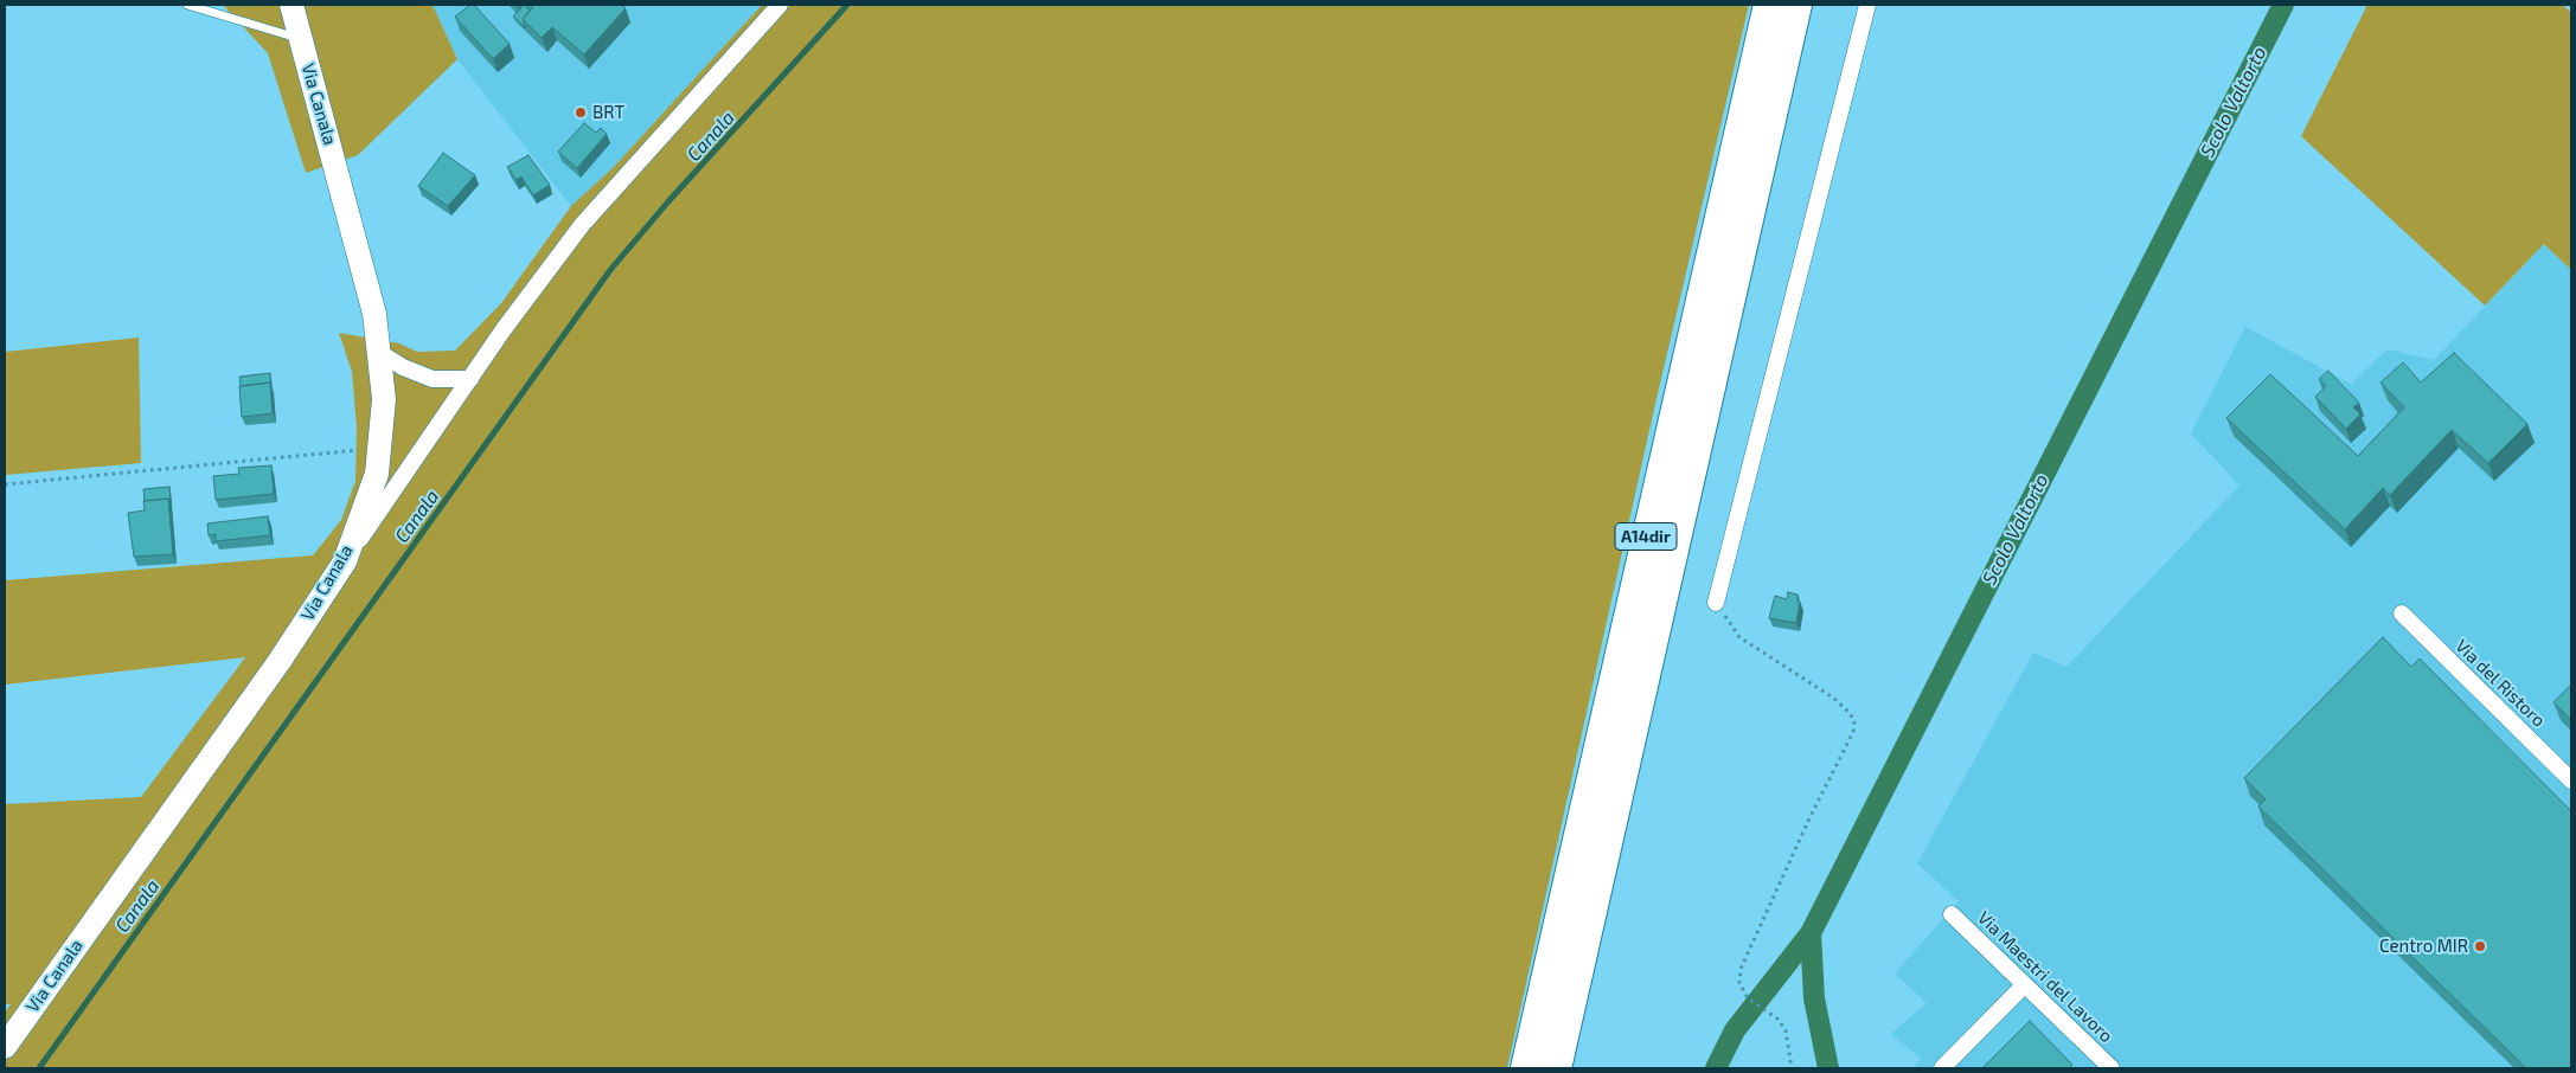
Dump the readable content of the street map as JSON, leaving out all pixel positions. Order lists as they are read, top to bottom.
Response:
{
  "streets": {
    "highway": ["A14dir"],
    "street": ["Via Canala", "Via del Ristoro", "Via Maestri del Lavoro"]
  },
  "water": ["Scolo Valtorto", "Canala"],
  "places": ["BRT", "Centro MIR"]
}
